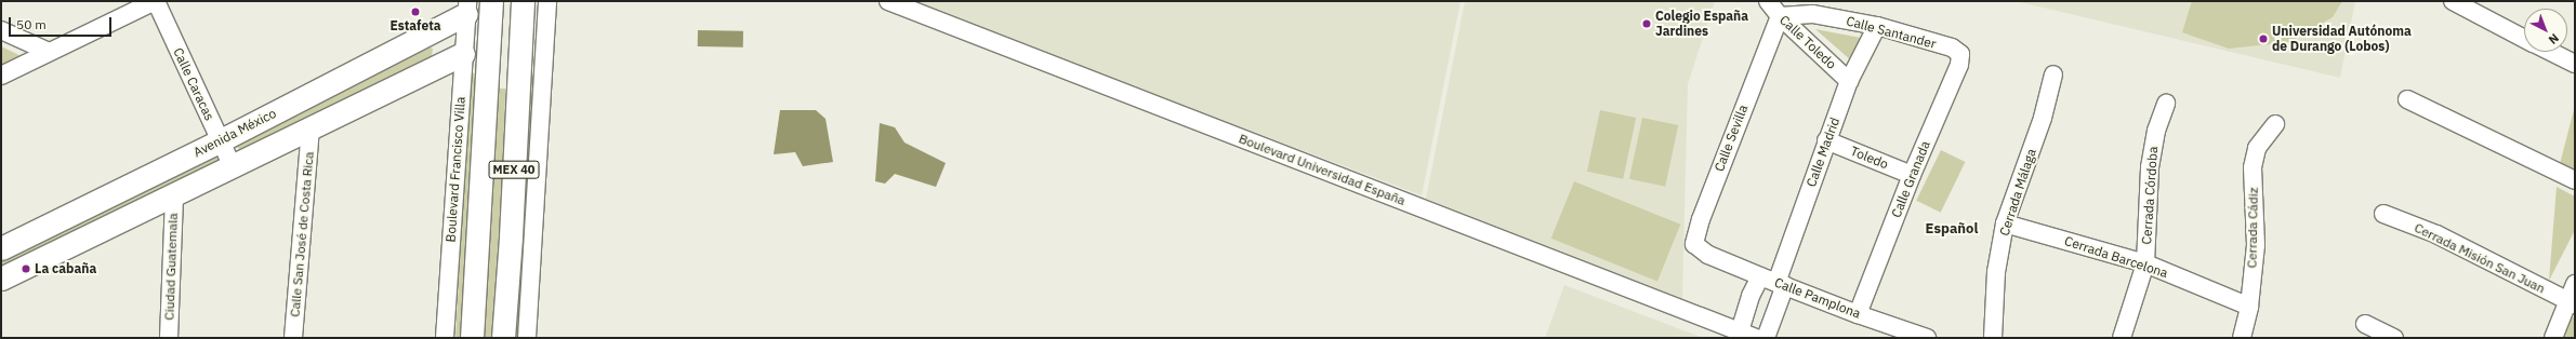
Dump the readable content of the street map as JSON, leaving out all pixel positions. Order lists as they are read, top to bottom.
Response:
{
  "streets": {
    "main road": ["Avenida México", "Boulevard Francisco Villa", "MEX 40"],
    "street": [
      "Calle Santander",
      "Calle Toledo",
      "Calle Caracas",
      "Calle Sevilla",
      "Calle Madrid",
      "Toledo",
      "Boulevard Universidad España",
      "Calle Granada",
      "Cerrada Málaga",
      "Cerrada Córdoba",
      "Cerrada Cádiz",
      "Calle San José de Costa Rica",
      "Cerrada Barcelona",
      "Cerrada Misión San Juan",
      "Ciudad Guatemala",
      "Calle Pamplona"
    ]
  },
  "crossings": [
    ["Calle Santander", "Calle Toledo"],
    ["Calle Santander", "Calle Sevilla"],
    ["Calle Santander", "Calle Madrid"],
    ["Calle Santander", "Calle Granada"],
    ["Calle Toledo", "Calle Sevilla"],
    ["Calle Toledo", "Calle Madrid"],
    ["Calle Caracas", "Avenida México"],
    ["Avenida México", "Boulevard Francisco Villa"],
    ["Calle Sevilla", "Calle Pamplona"],
    ["Calle Madrid", "Toledo"],
    ["Calle Madrid", "Calle Pamplona"],
    ["Toledo", "Calle Granada"],
    ["Calle Granada", "Calle Pamplona"],
    ["Cerrada Málaga", "Cerrada Barcelona"],
    ["Cerrada Córdoba", "Cerrada Barcelona"],
    ["Cerrada Cádiz", "Cerrada Barcelona"]
  ],
  "districts": ["Español"],
  "places": [
    "Estafeta",
    "Colegio España Jardines",
    "Universidad Autónoma de Durango (Lobos)",
    "La cabaña"
  ],
  "scale_bar": "50 m",
  "north": "bottom right"
}
